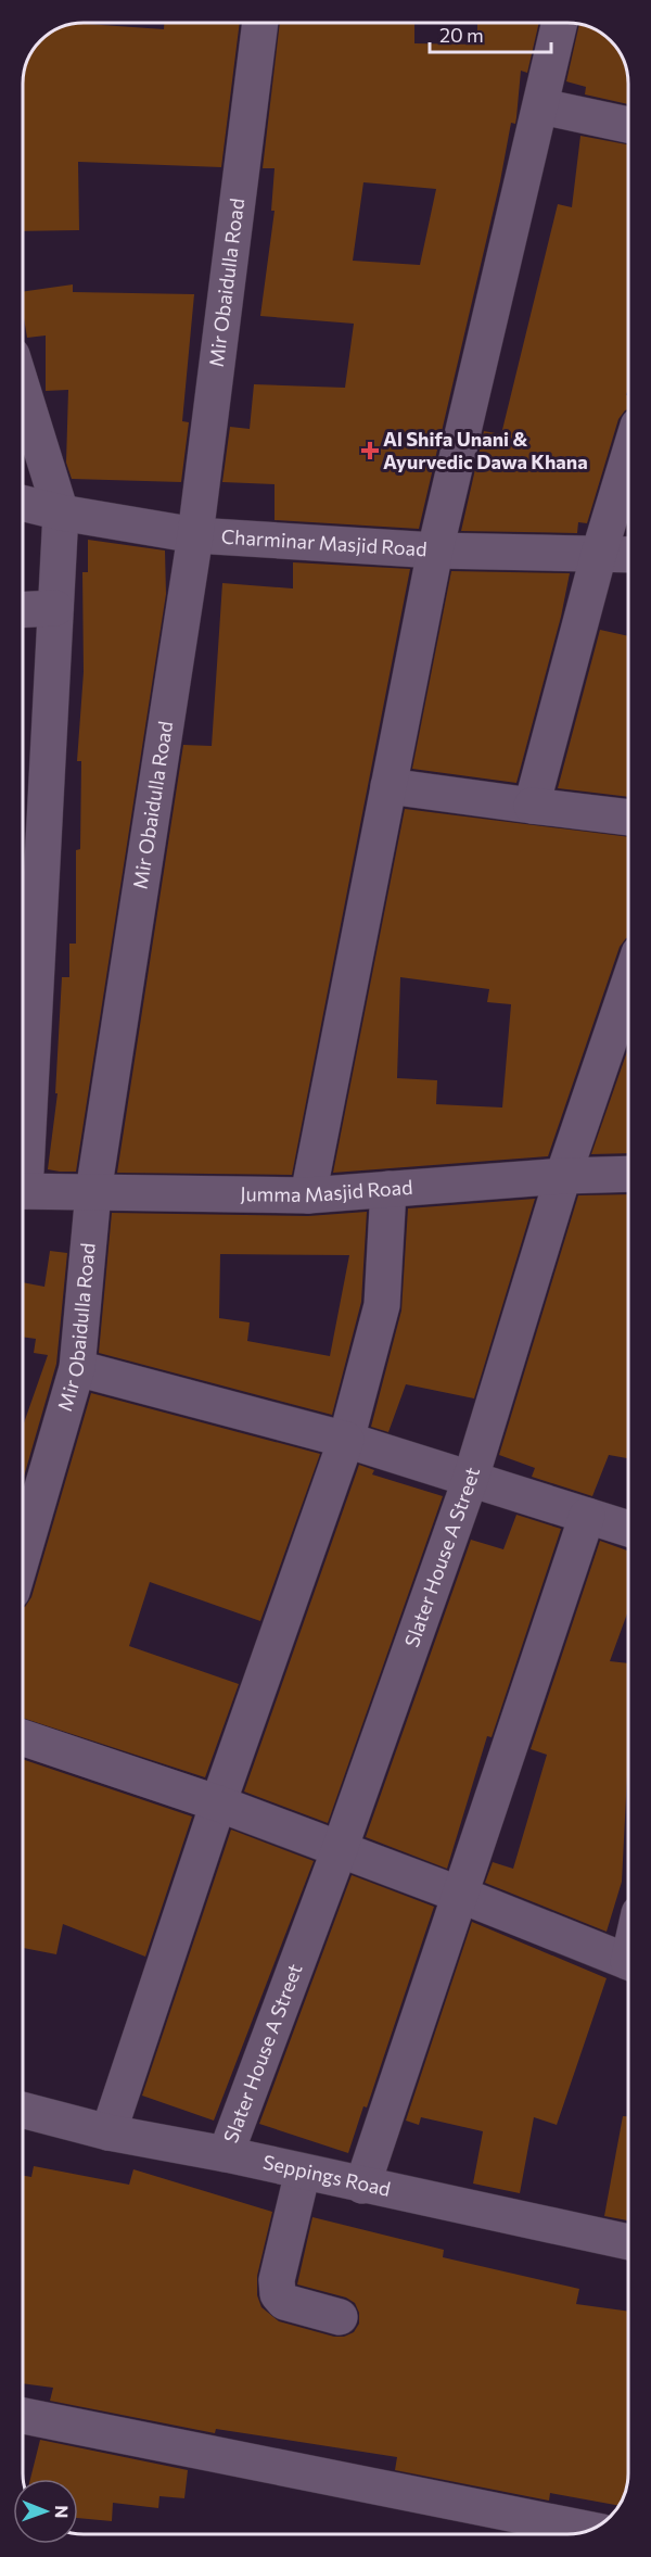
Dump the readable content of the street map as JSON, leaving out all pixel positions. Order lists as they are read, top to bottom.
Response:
{
  "streets": {
    "street": [
      "Mir Obaidulla Road",
      "Charminar Masjid Road",
      "Jumma Masjid Road",
      "Slater House A Street",
      "Seppings Road"
    ]
  },
  "crossings": [
    ["Mir Obaidulla Road", "Charminar Masjid Road"],
    ["Mir Obaidulla Road", "Jumma Masjid Road"],
    ["Jumma Masjid Road", "Slater House A Street"],
    ["Slater House A Street", "Seppings Road"]
  ],
  "places": {
    "health": ["Al Shifa Unani & Ayurvedic Dawa Khana"]
  },
  "scale_bar": "20 m",
  "north": "right"
}
